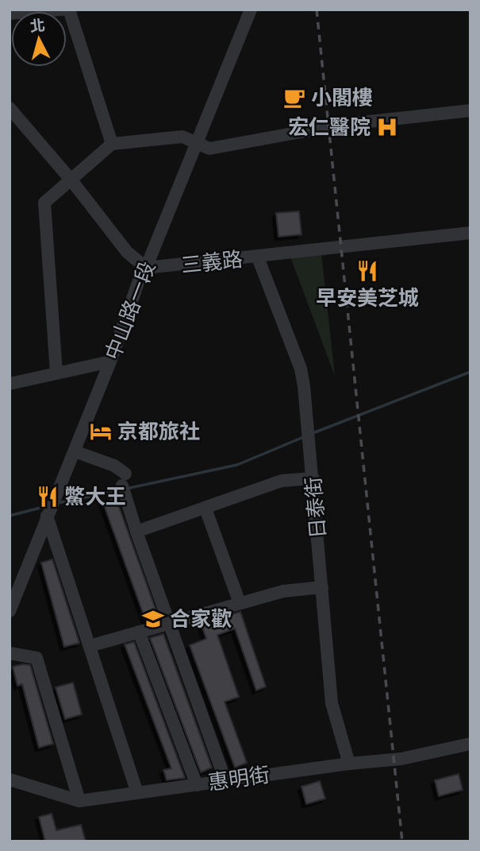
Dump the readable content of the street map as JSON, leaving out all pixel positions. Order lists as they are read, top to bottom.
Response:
{
  "streets": {
    "street": [
      "三義路",
      "中山路一段",
      "日泰街",
      "惠明街"
    ]
  },
  "crossings": [
    ["三義路", "中山路一段"],
    ["三義路", "日泰街"],
    ["日泰街", "惠明街"]
  ],
  "places": {
    "cafe": ["小閣樓"],
    "hospital": ["宏仁醫院"],
    "restaurant": ["早安美芝城", "鱉大王"],
    "hotel": ["京都旅社"],
    "school or university": ["合家歡"]
  },
  "north": "top"
}
